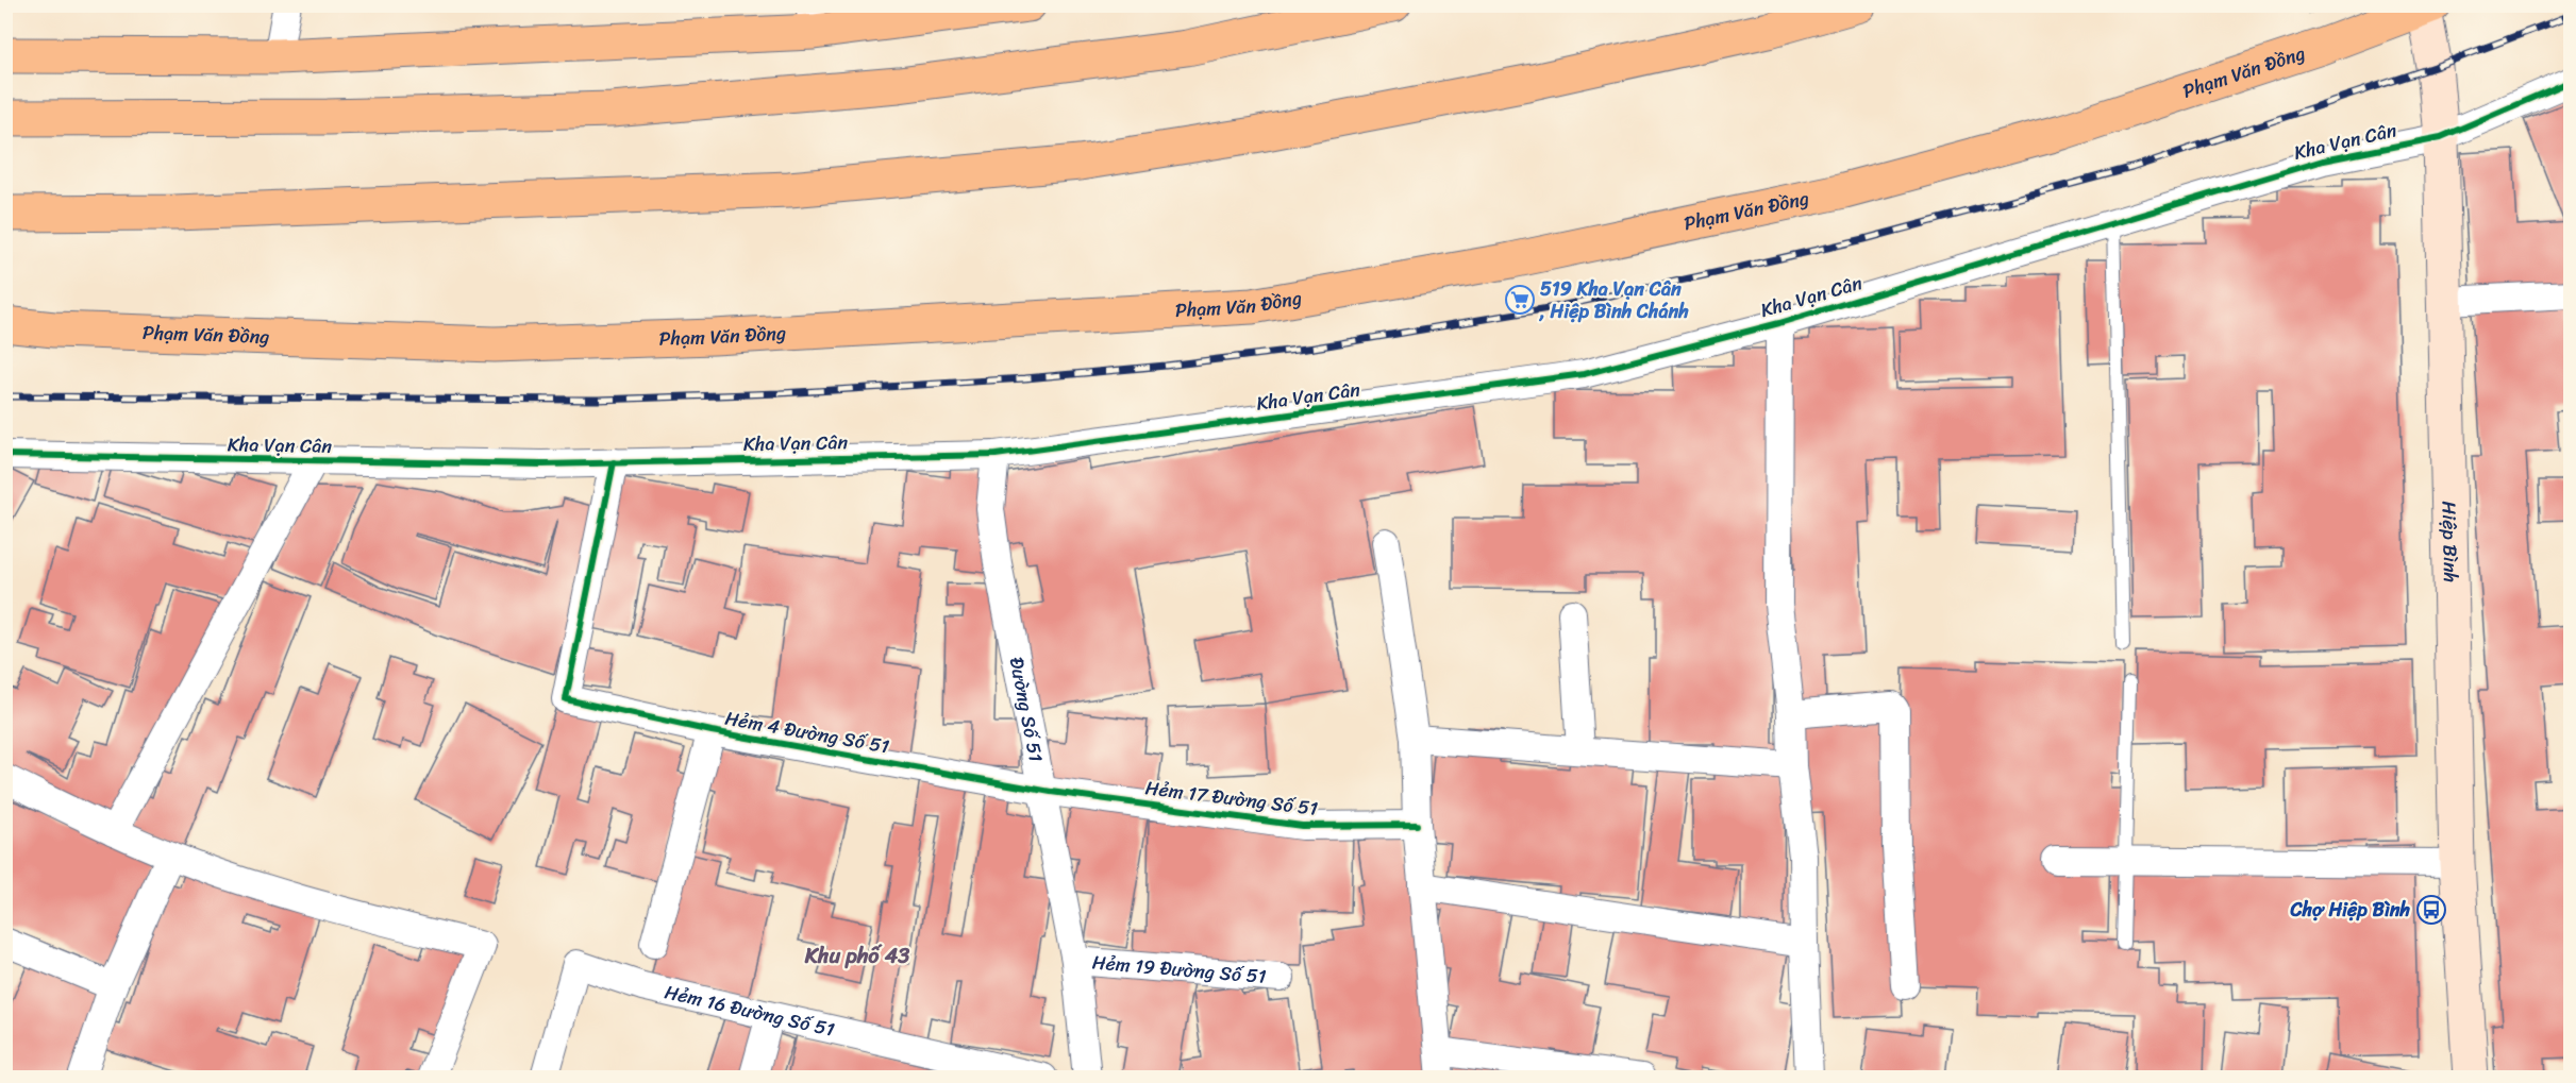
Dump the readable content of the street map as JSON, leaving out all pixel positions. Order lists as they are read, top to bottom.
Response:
{
  "streets": {
    "main road": ["Phạm Văn Đồng", "Hiệp Bình"],
    "street": [
      "Kha Vạn Cân",
      "Đường Số 51",
      "Hẻm 4 Đường Số 51",
      "Hẻm 17 Đường Số 51",
      "Hẻm 19 Đường Số 51",
      "Hẻm 16 Đường Số 51"
    ]
  },
  "crossings": [
    ["Phạm Văn Đồng", "Hiệp Bình"],
    ["Kha Vạn Cân", "Hiệp Bình"],
    ["Kha Vạn Cân", "Đường Số 51"],
    ["Kha Vạn Cân", "Hẻm 4 Đường Số 51"],
    ["Đường Số 51", "Hẻm 4 Đường Số 51"],
    ["Đường Số 51", "Hẻm 17 Đường Số 51"],
    ["Đường Số 51", "Hẻm 19 Đường Số 51"],
    ["Hẻm 4 Đường Số 51", "Hẻm 17 Đường Số 51"]
  ],
  "districts": ["Khu phố 43"],
  "places": {
    "supermarket": ["519 Kha Vạn Cân , Hiệp Bình Chánh"],
    "bus stop": ["Chợ Hiệp Bình"]
  }
}
